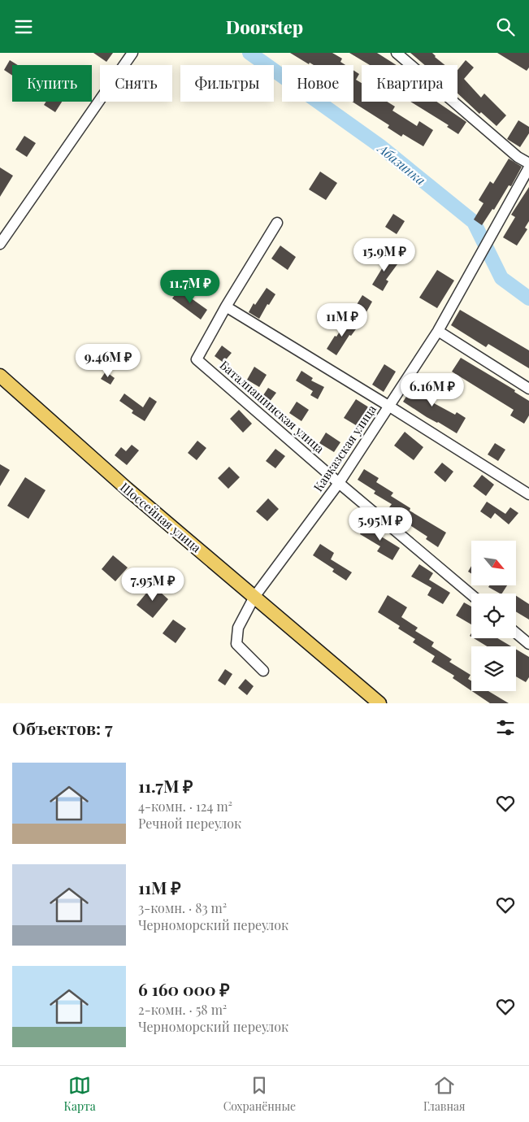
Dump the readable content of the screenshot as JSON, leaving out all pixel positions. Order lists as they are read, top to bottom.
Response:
{
  "streets": {
    "main road": ["Шоссейная улица"],
    "street": ["Баталпашинская улица", "Кавказская улица"]
  },
  "crossings": [
    ["Баталпашинская улица", "Кавказская улица"],
    ["Кавказская улица", "Шоссейная улица"]
  ],
  "water": ["Абазинка"],
  "north": "bottom right",
  "page": {
    "header": "Doorstep",
    "chip": [
      "Купить",
      "Снять",
      "Фильтры",
      "Новое",
      "Квартира"
    ],
    "price": [
      "15.9M ₽",
      "11.7M ₽",
      "11M ₽",
      "9.46M ₽",
      "6.16M ₽",
      "5.95M ₽",
      "7.95M ₽"
    ],
    "heading": "Объектов: 7",
    "list": [
      {
        "name": "11.7M ₽",
        "note": "4-комн. · 124 m² · Речной переулок"
      },
      {
        "name": "11M ₽",
        "note": "3-комн. · 83 m² · Черноморский переулок"
      },
      {
        "name": "6 160 000 ₽",
        "note": "2-комн. · 58 m² · Черноморский переулок"
      }
    ],
    "tabs": ["Карта", "Сохранённые", "Главная"]
  }
}
